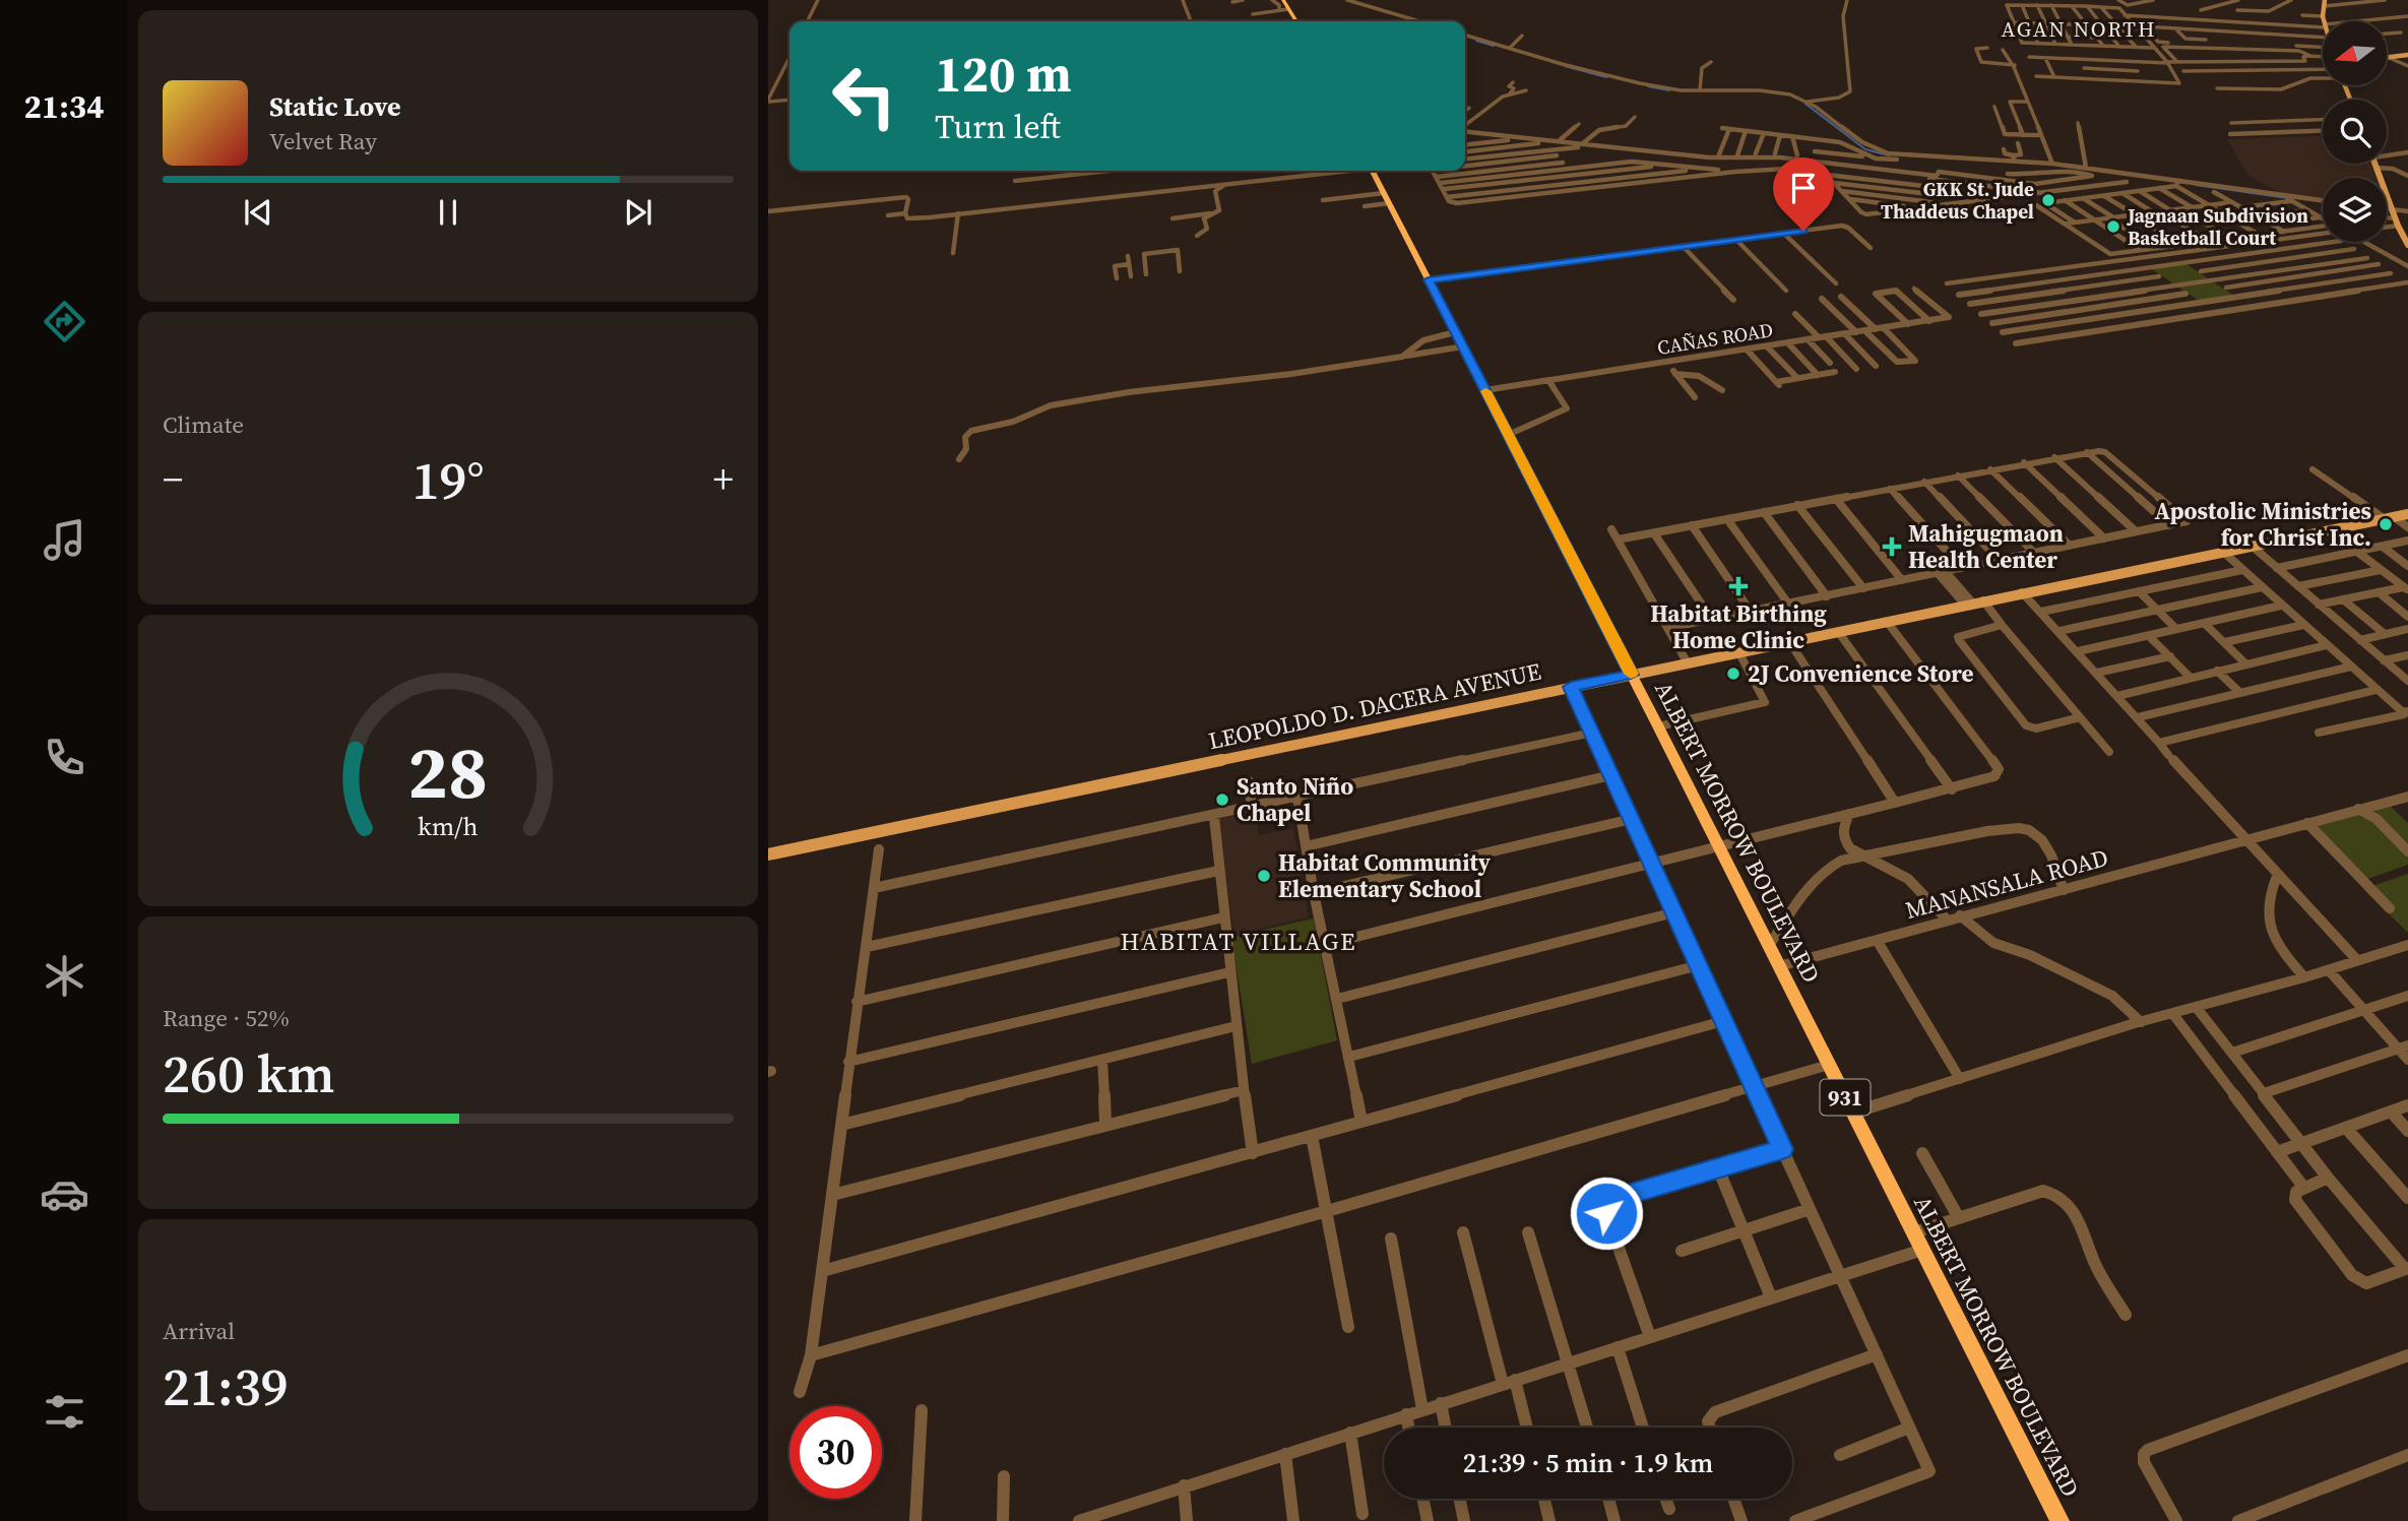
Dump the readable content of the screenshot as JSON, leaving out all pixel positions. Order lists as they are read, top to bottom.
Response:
{
  "streets": {
    "highway": ["ALBERT MORROW BOULEVARD", "931"],
    "main road": ["LEOPOLDO D. DACERA AVENUE"],
    "street": ["CAÑAS ROAD", "MANANSALA ROAD"]
  },
  "crossings": [
    ["CAÑAS ROAD", "ALBERT MORROW BOULEVARD"],
    ["LEOPOLDO D. DACERA AVENUE", "ALBERT MORROW BOULEVARD"],
    ["ALBERT MORROW BOULEVARD", "MANANSALA ROAD"]
  ],
  "districts": ["AGAN NORTH", "HABITAT VILLAGE"],
  "places": {
    "other": [
      "GKK St. Jude Thaddeus Chapel",
      "Jagnaan Subdivision Basketball Court",
      "Apostolic Ministries for Christ Inc.",
      "2J Convenience Store",
      "Santo Niño Chapel",
      "Habitat Community Elementary School"
    ],
    "health": ["Mahigugmaon Health Center", "Habitat Birthing Home Clinic"]
  },
  "north": "left",
  "page": {
    "tabs": "21:34",
    "turn": ["120 m", "Turn left"],
    "song": ["Static Love", "Velvet Ray"],
    "tile": [
      "Climate",
      ["Range · 52%", "260 km"],
      ["Arrival", "21:39"]
    ],
    "heat": ["−", "19°", "+"],
    "limit": "30",
    "trip": "21:39 · 5 min · 1.9 km",
    "gauge": ["28", "km/h"]
  }
}
